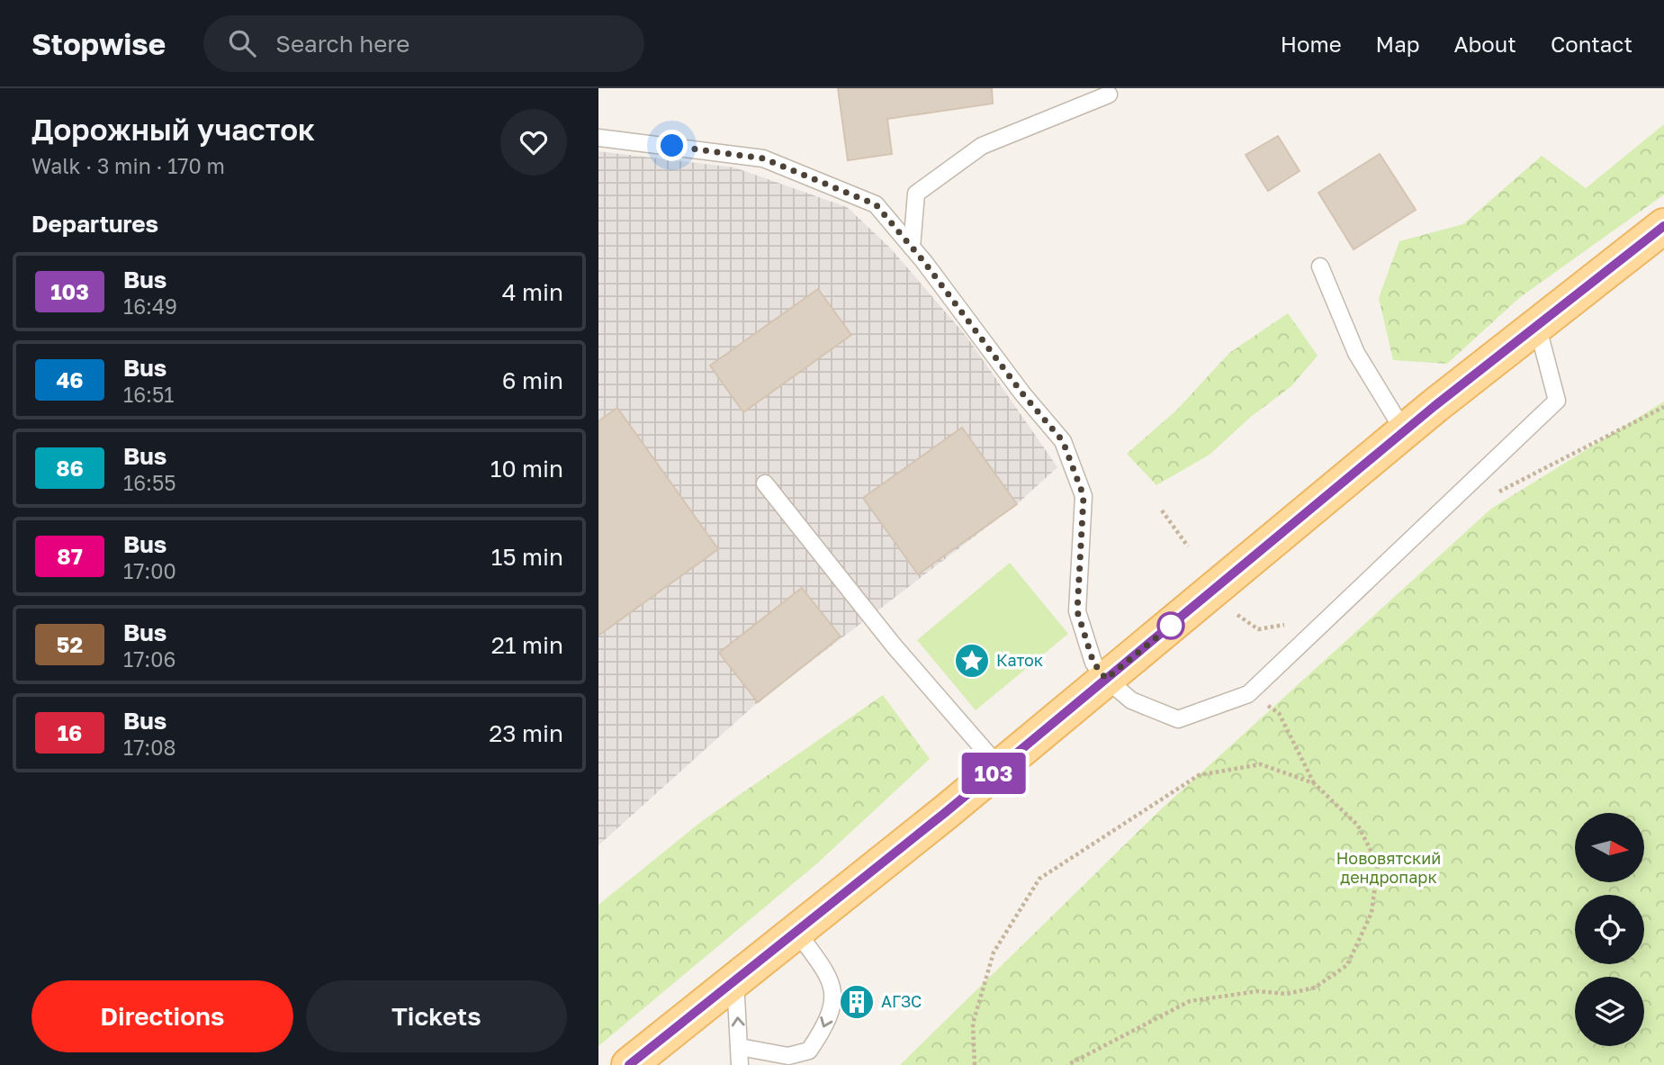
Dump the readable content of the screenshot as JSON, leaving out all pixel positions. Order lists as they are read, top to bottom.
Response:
{
  "parks": ["Нововятский дендропарк"],
  "places": {
    "place": ["Каток"],
    "building": ["АГЗС"]
  },
  "lines": ["bus line 103"],
  "north": "right",
  "page": {
    "header": "Stopwise",
    "search": "Search here",
    "nav": [
      "Home",
      "Map",
      "About",
      "Contact"
    ],
    "heading": [
      ["Дорожный участок", "Walk · 3 min · 170 m"],
      "Departures"
    ],
    "on_map": "103",
    "list": [
      {
        "mark": "103",
        "name": "Bus",
        "note": "16:49",
        "value": "4 min"
      },
      {
        "mark": "46",
        "name": "Bus",
        "note": "16:51",
        "value": "6 min"
      },
      {
        "mark": "86",
        "name": "Bus",
        "note": "16:55",
        "value": "10 min"
      },
      {
        "mark": "87",
        "name": "Bus",
        "note": "17:00",
        "value": "15 min"
      },
      {
        "mark": "52",
        "name": "Bus",
        "note": "17:06",
        "value": "21 min"
      },
      {
        "mark": "16",
        "name": "Bus",
        "note": "17:08",
        "value": "23 min"
      }
    ],
    "buttons": ["Directions", "Tickets"]
  }
}
